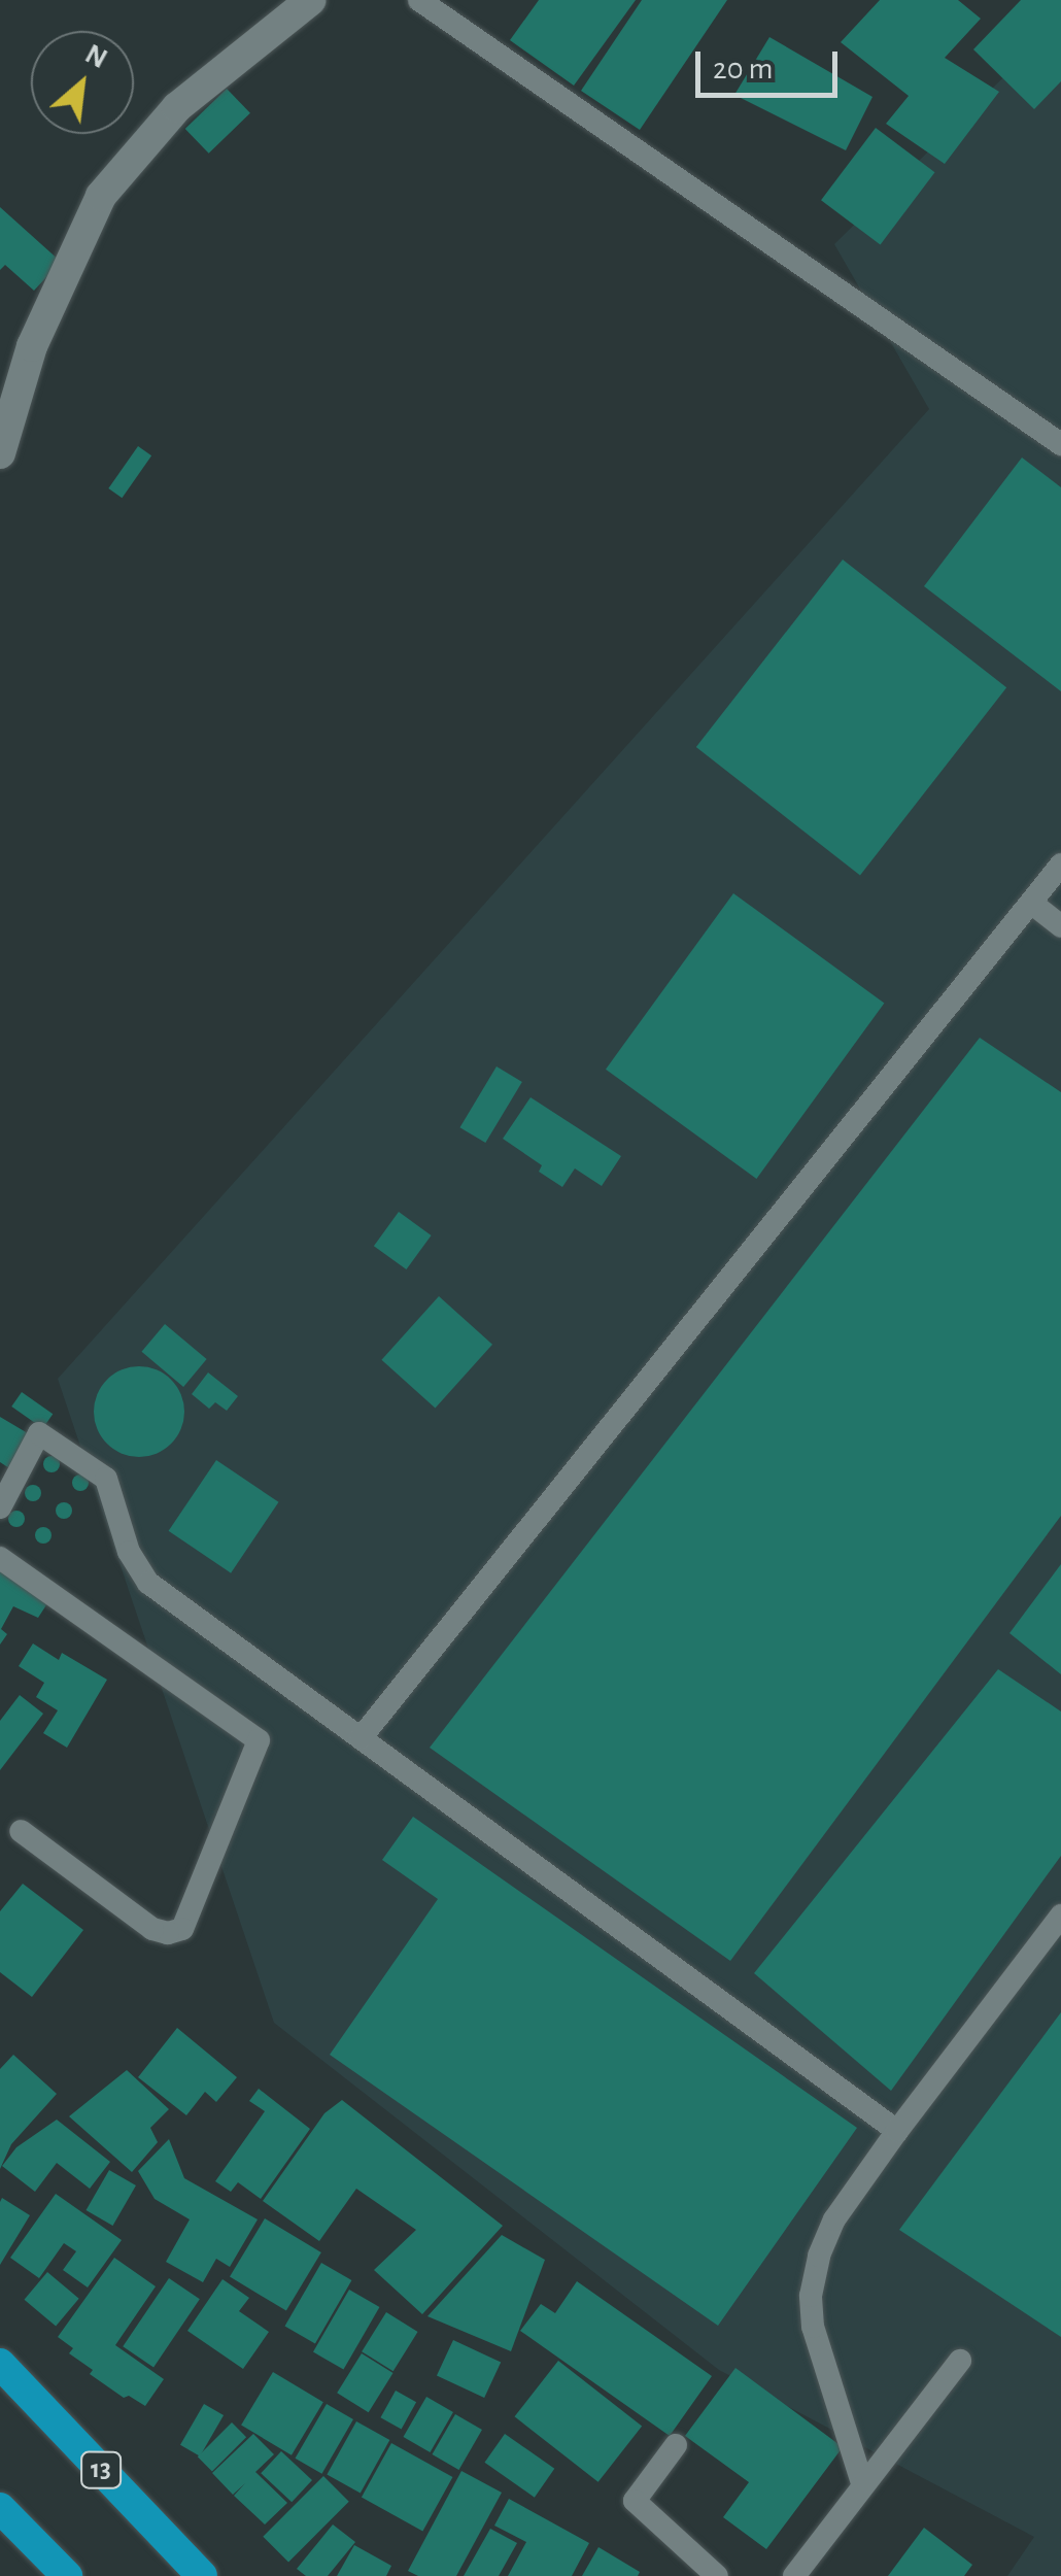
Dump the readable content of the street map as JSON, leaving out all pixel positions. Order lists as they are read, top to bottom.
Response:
{
  "streets": {
    "highway": ["13"]
  },
  "scale_bar": "20 m",
  "north": "top right"
}
